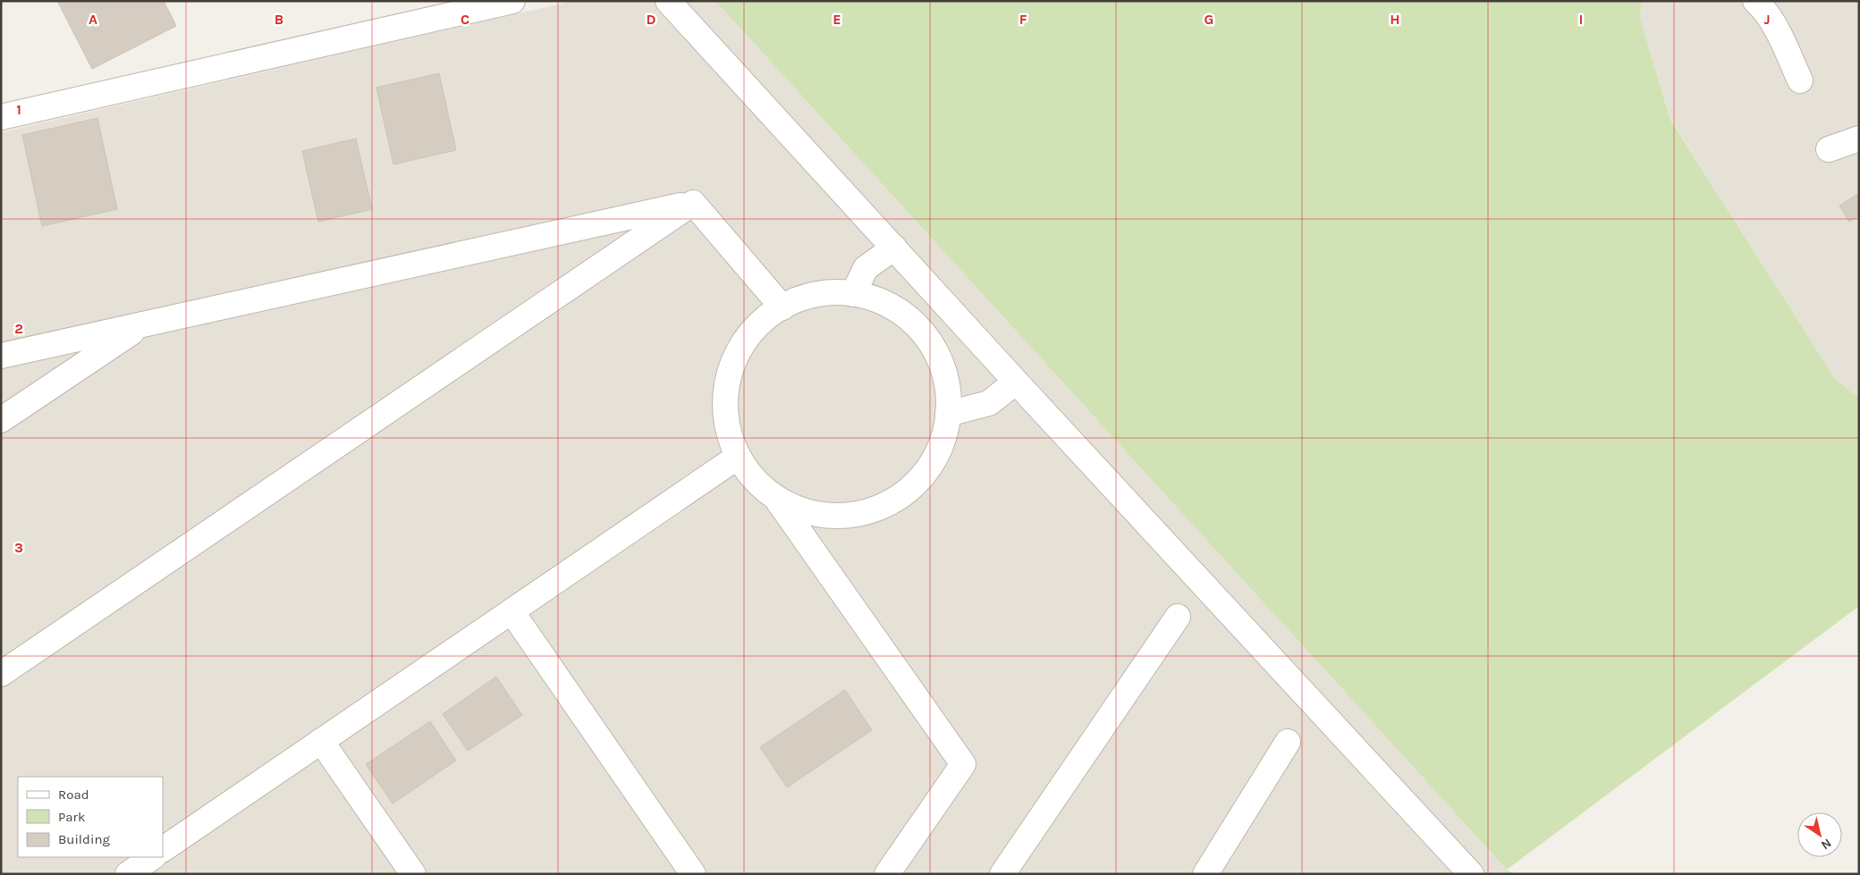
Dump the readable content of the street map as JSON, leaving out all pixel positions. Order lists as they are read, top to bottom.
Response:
{
  "legend": ["Road", "Park", "Building"],
  "north": "bottom right",
  "grid": {
    "columns": [
      "A",
      "B",
      "C",
      "D",
      "E",
      "F",
      "G",
      "H",
      "I",
      "J"
    ],
    "rows": ["1", "2", "3"]
  }
}
